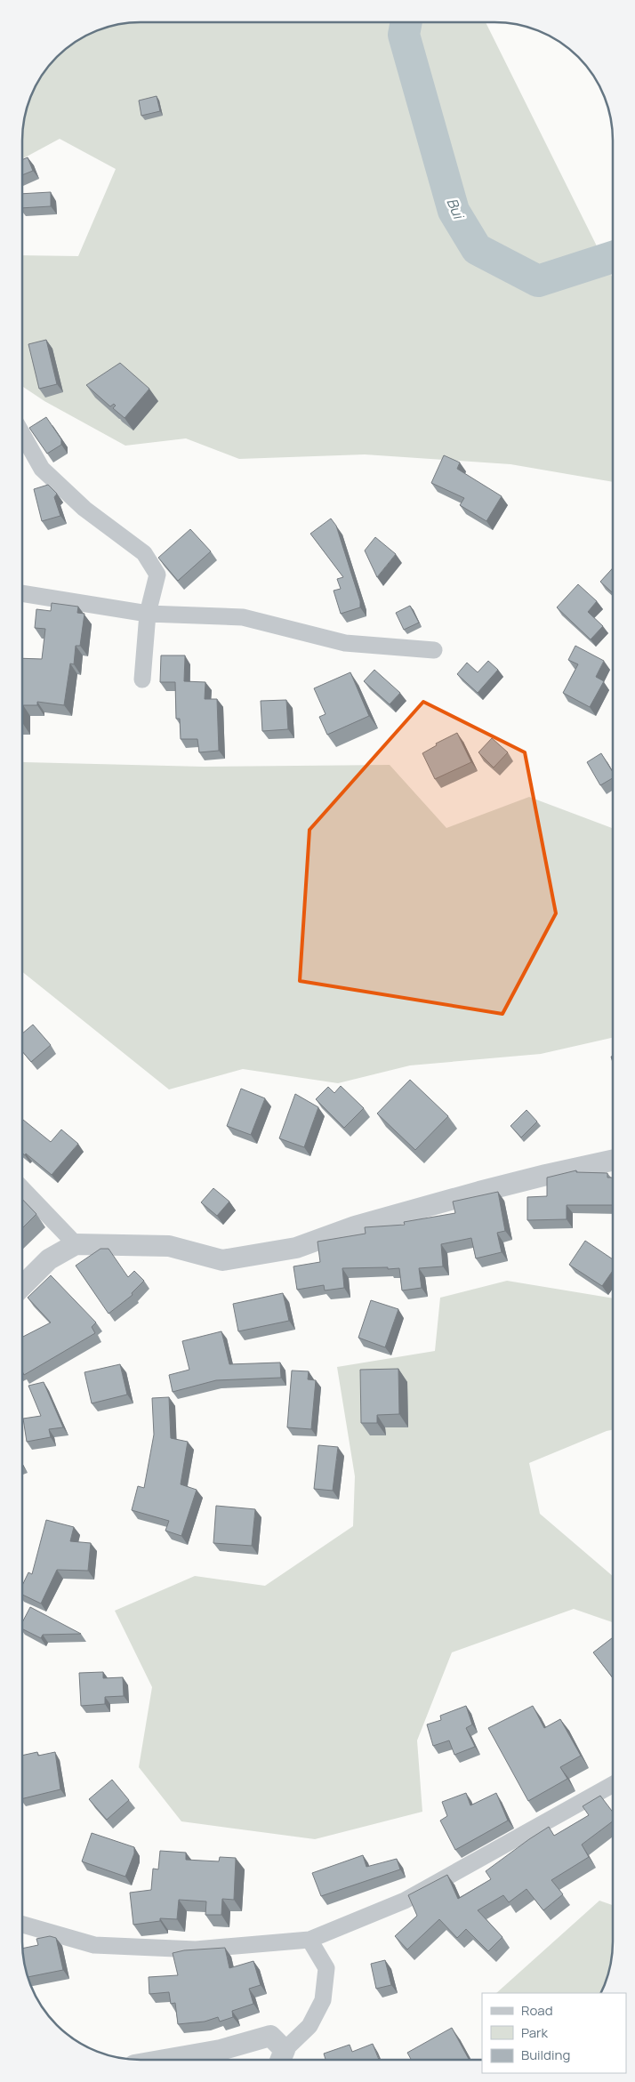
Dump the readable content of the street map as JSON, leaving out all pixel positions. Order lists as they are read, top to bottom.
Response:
{
  "water": ["Bui"],
  "legend": ["Road", "Park", "Building"]
}
